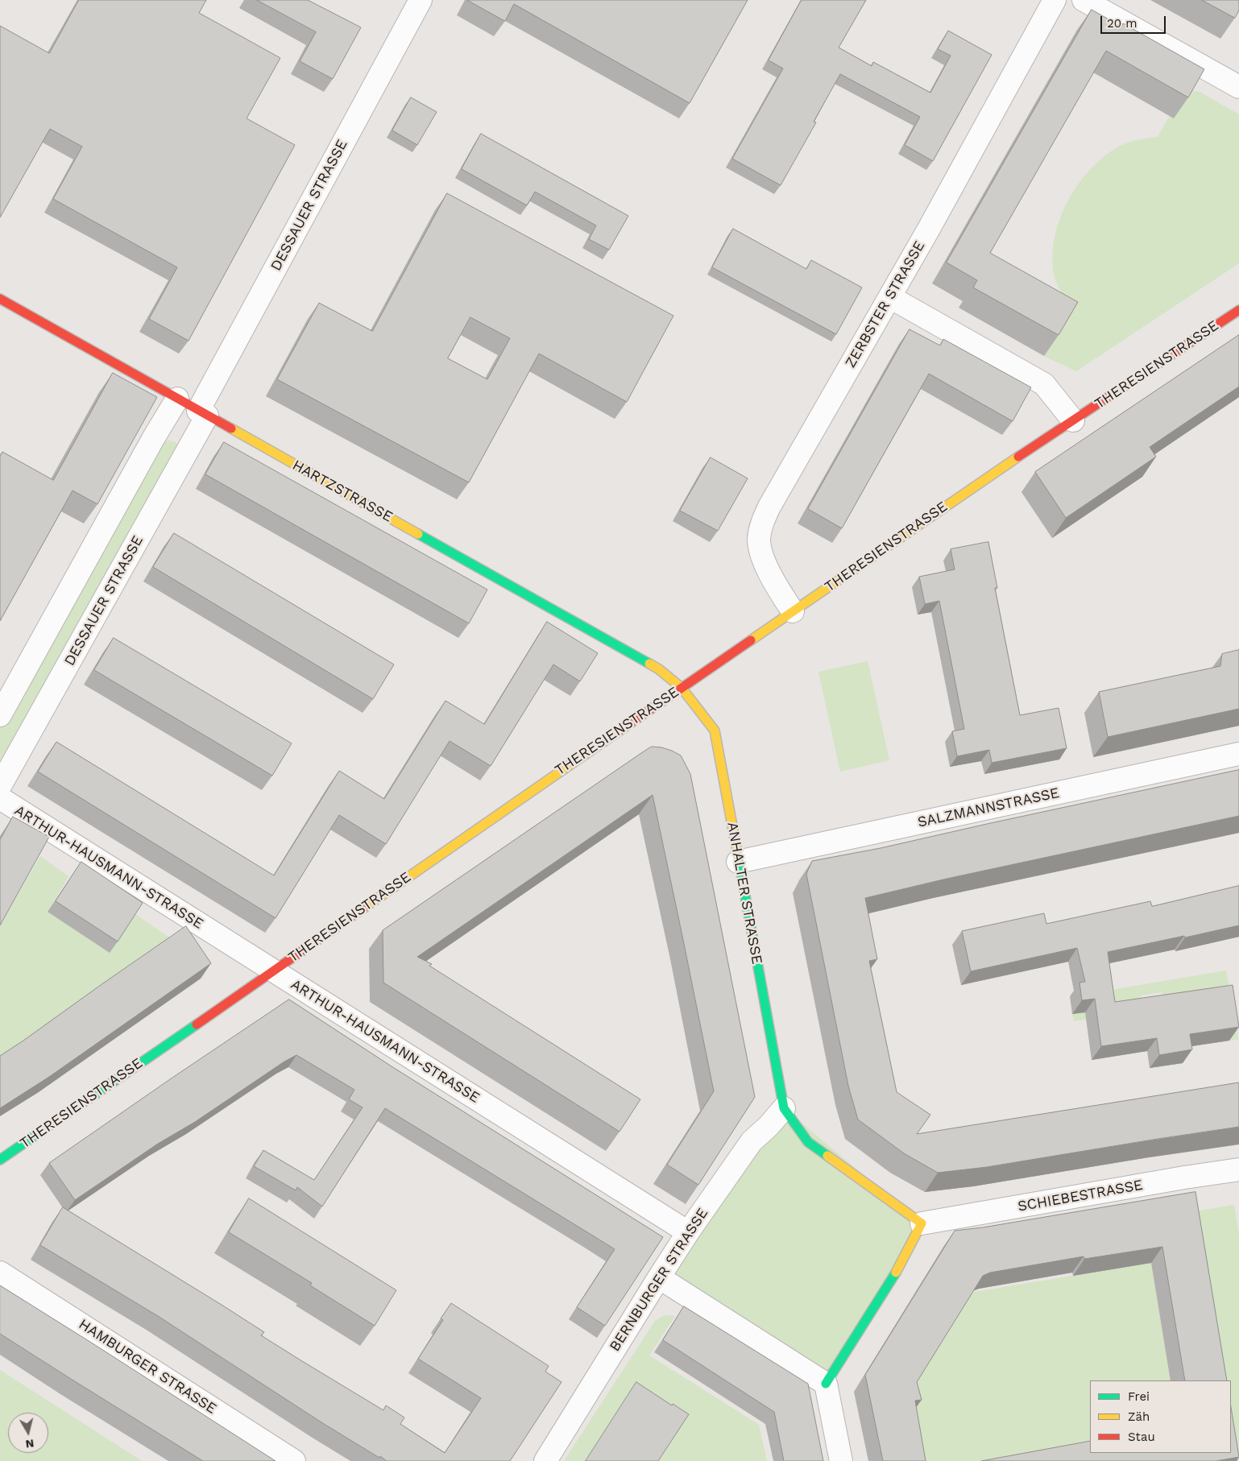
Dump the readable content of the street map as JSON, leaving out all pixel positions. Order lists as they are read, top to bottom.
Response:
{
  "streets": {
    "street": [
      "DESSAUER STRASSE",
      "ZERBSTER STRASSE",
      "THERESIENSTRASSE",
      "HARTZSTRASSE",
      "SALZMANNSTRASSE",
      "ARTHUR-HAUSMANN-STRASSE",
      "ANHALTER STRASSE",
      "SCHIEBESTRASSE",
      "BERNBURGER STRASSE",
      "HAMBURGER STRASSE"
    ]
  },
  "crossings": [
    ["DESSAUER STRASSE", "HARTZSTRASSE"],
    ["ZERBSTER STRASSE", "THERESIENSTRASSE"],
    ["THERESIENSTRASSE", "HARTZSTRASSE"],
    ["THERESIENSTRASSE", "ARTHUR-HAUSMANN-STRASSE"],
    ["THERESIENSTRASSE", "ANHALTER STRASSE"],
    ["HARTZSTRASSE", "ANHALTER STRASSE"],
    ["SALZMANNSTRASSE", "ANHALTER STRASSE"],
    ["ARTHUR-HAUSMANN-STRASSE", "BERNBURGER STRASSE"],
    ["ANHALTER STRASSE", "BERNBURGER STRASSE"]
  ],
  "legend": ["Frei", "Zäh", "Stau"],
  "scale_bar": "20 m",
  "north": "bottom"
}
